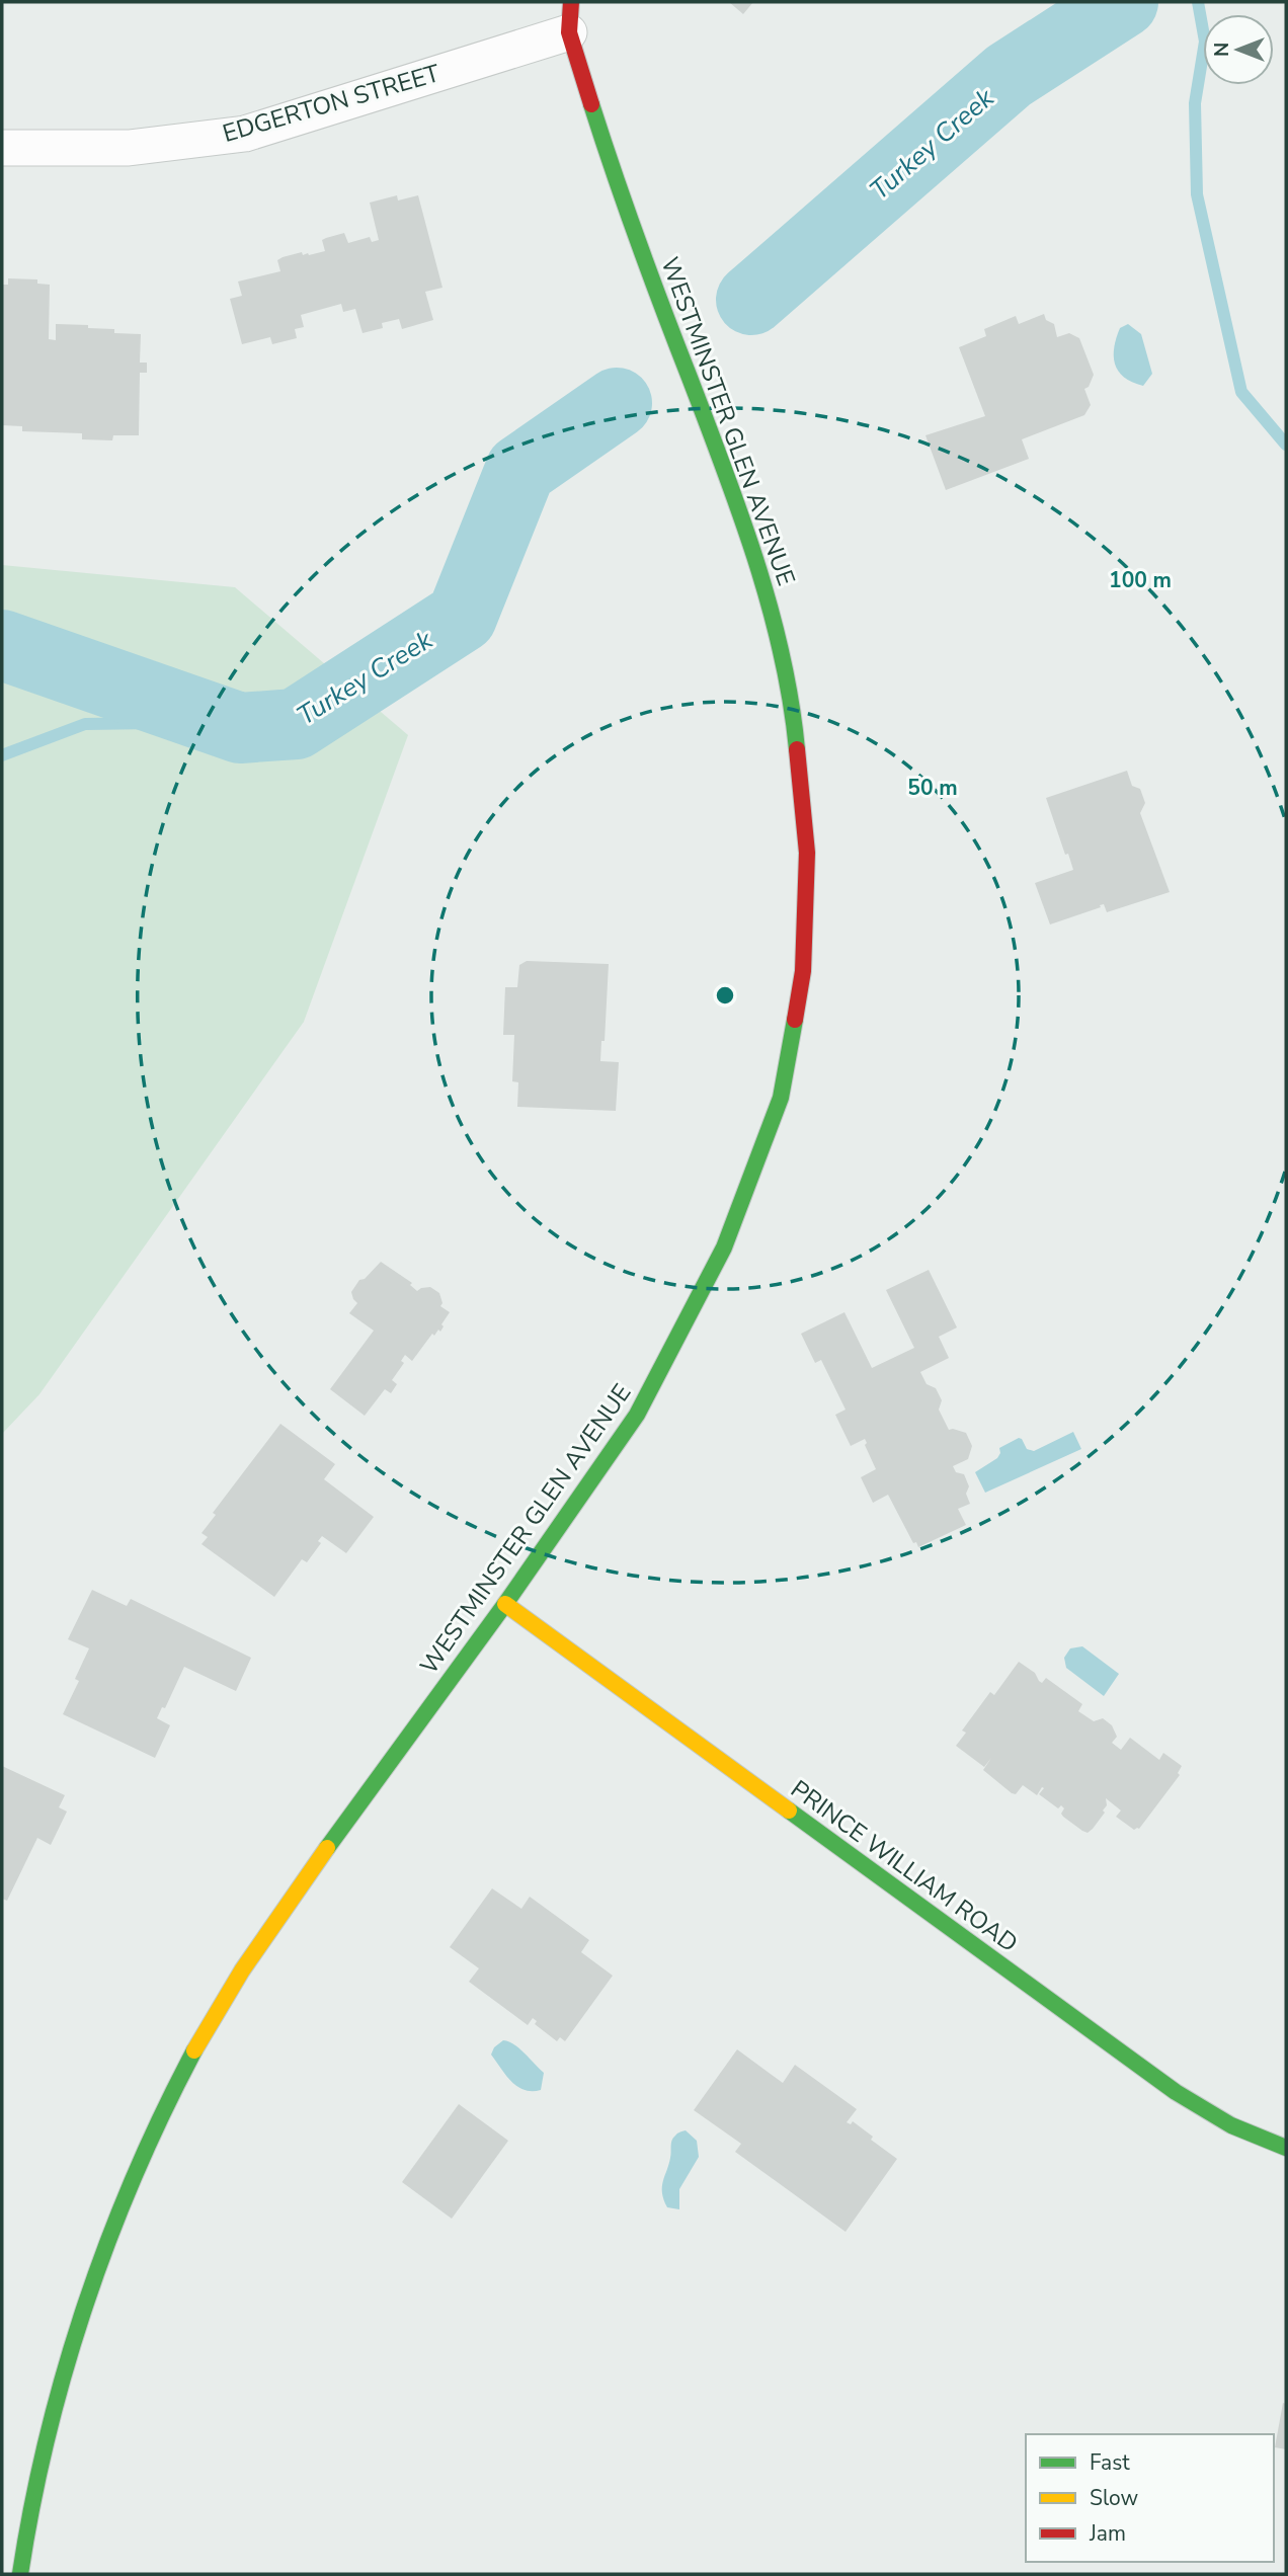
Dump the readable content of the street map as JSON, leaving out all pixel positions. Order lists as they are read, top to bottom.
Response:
{
  "streets": {
    "street": ["EDGERTON STREET", "WESTMINSTER GLEN AVENUE", "PRINCE WILLIAM ROAD"]
  },
  "crossings": [
    ["EDGERTON STREET", "WESTMINSTER GLEN AVENUE"],
    ["WESTMINSTER GLEN AVENUE", "PRINCE WILLIAM ROAD"]
  ],
  "water": ["Turkey Creek"],
  "legend": ["Fast", "Slow", "Jam"],
  "north": "left",
  "rings": ["100 m", "50 m"]
}
